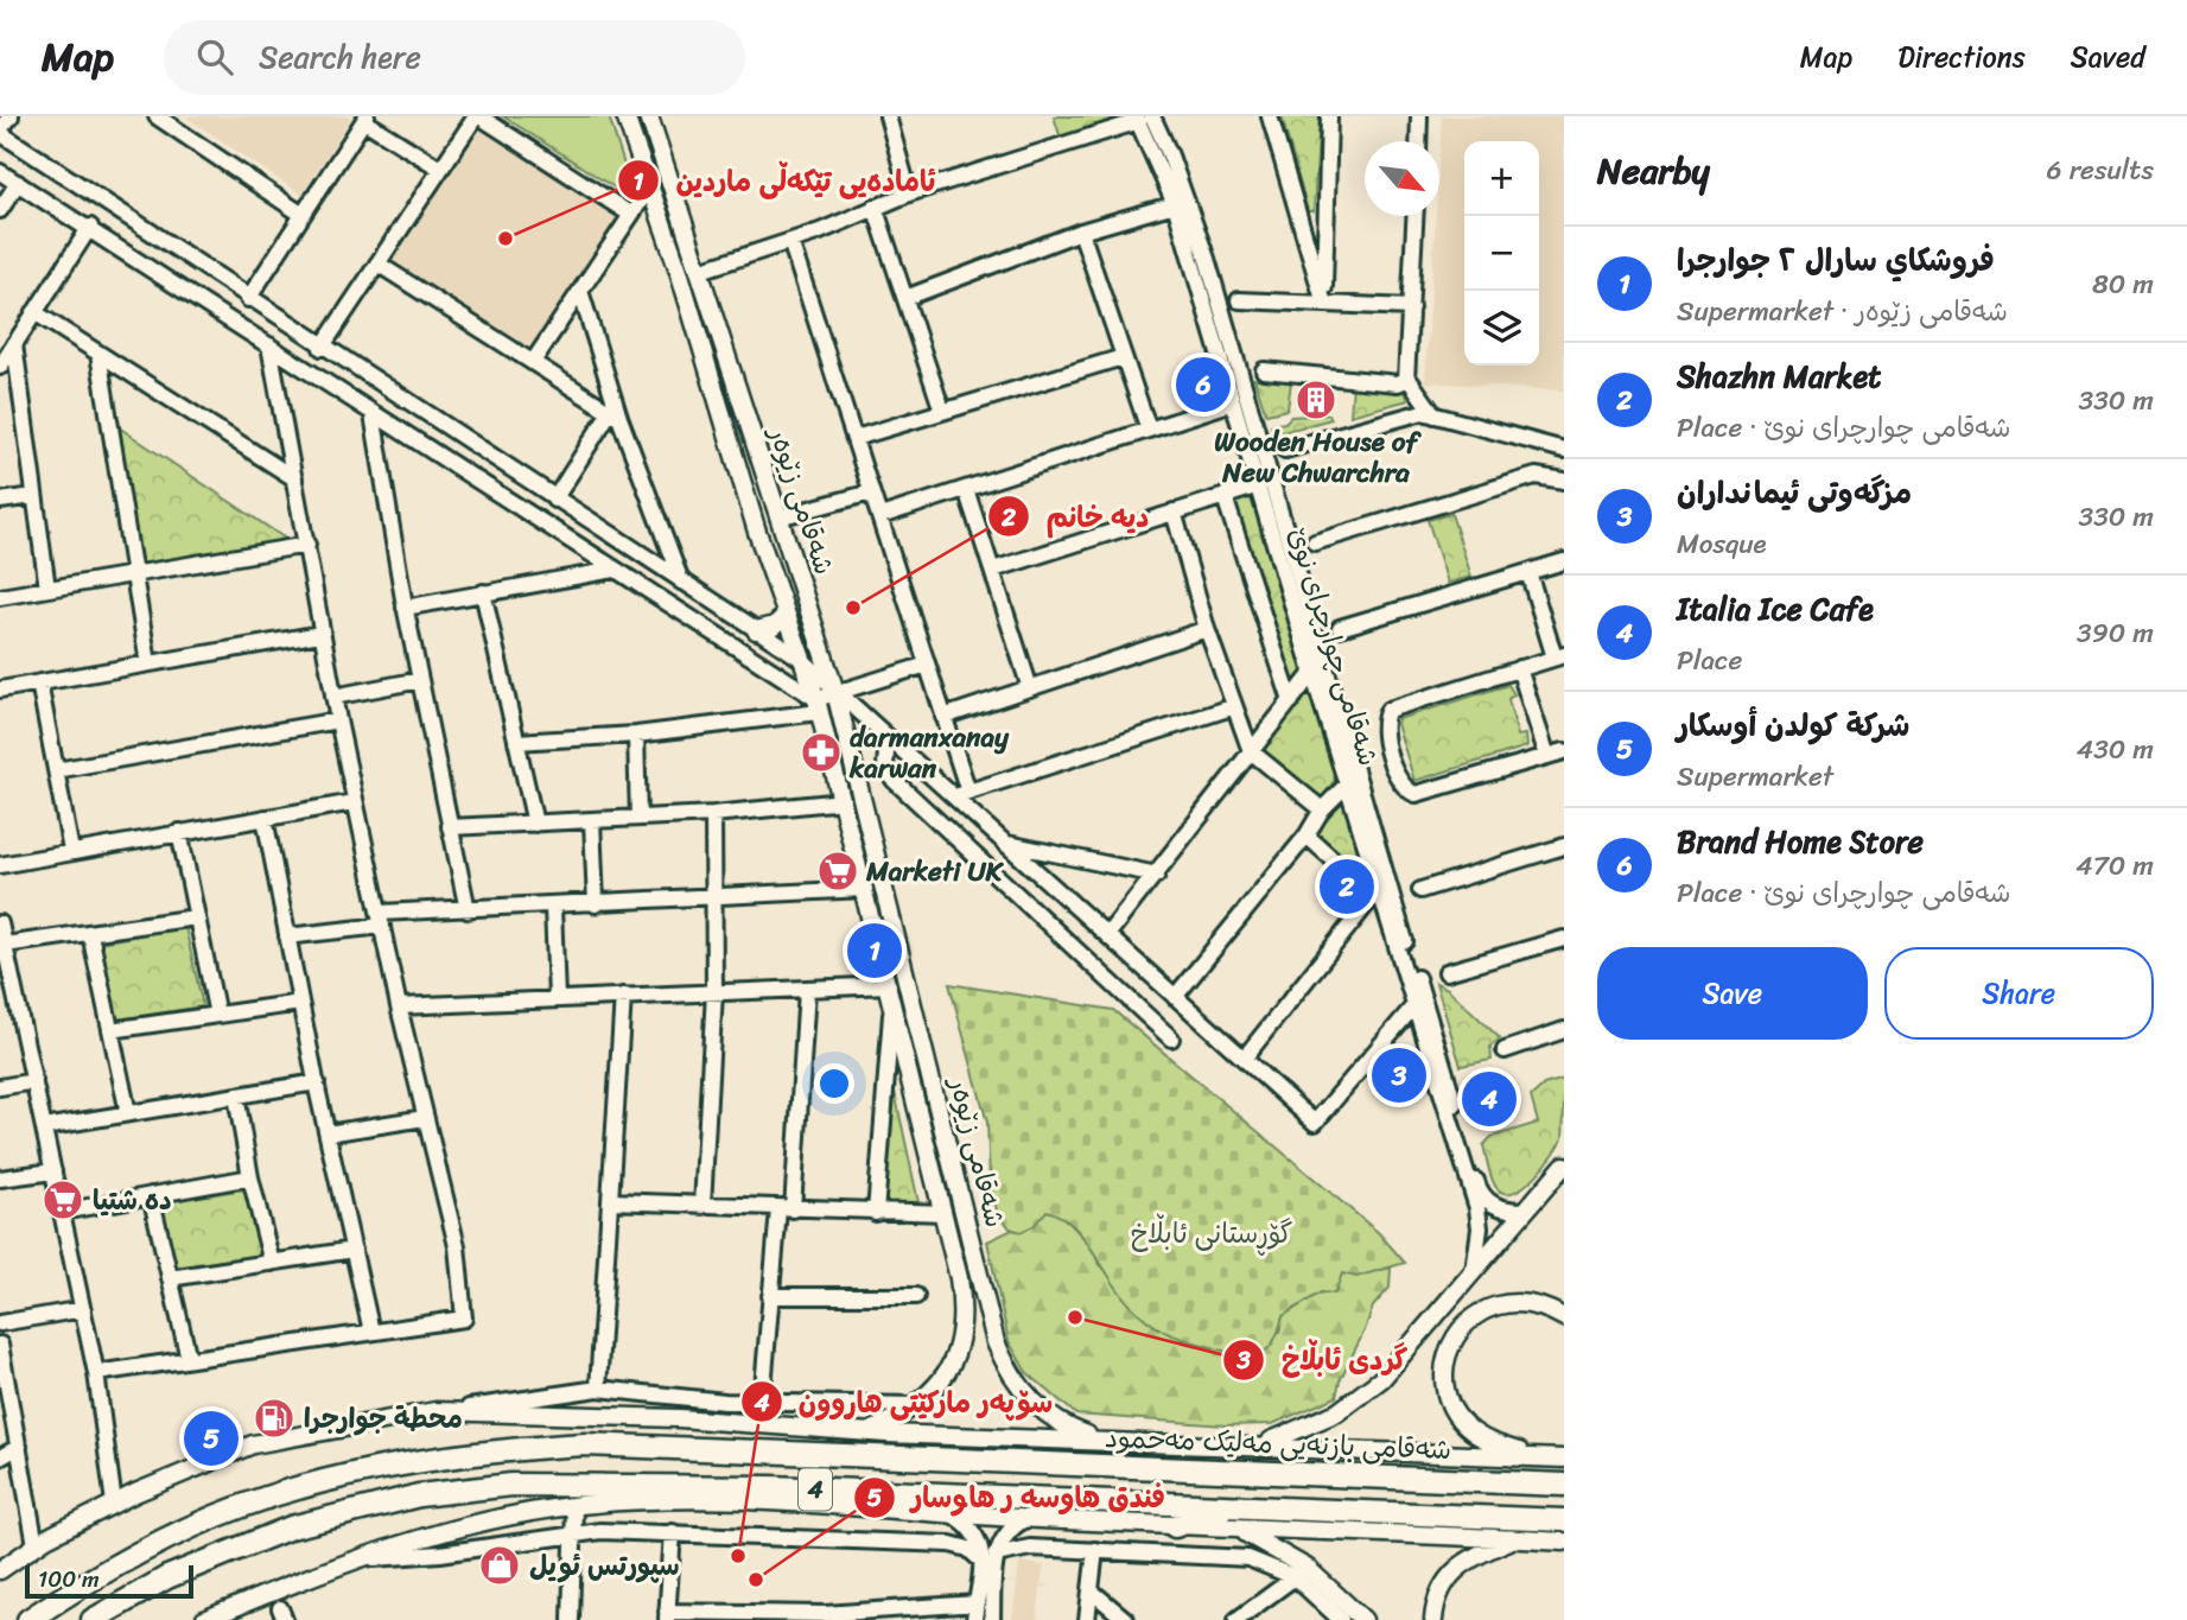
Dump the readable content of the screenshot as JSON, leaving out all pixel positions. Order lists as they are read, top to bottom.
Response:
{
  "streets": {
    "highway": ["شەقامی بازنەیی مەلیک مەحمود", "4"],
    "main road": ["شەقامی زێوەر"],
    "street": ["شەقامی چوارچرای نوێ"]
  },
  "parks": ["گۆڕستانی ئابڵاخ"],
  "places": {
    "other": [
      "ئامادەیی تێکەڵی ماردین",
      "دیە خانم",
      "گردی ئابڵاخ",
      "سۆپەر ماركێتی هاروون",
      "فندق هاوسه ر هاوسار"
    ],
    "building": ["Wooden House of New Chwarchra"],
    "pharmacy": ["darmanxanay karwan"],
    "supermarket": ["Marketi UK", "ده شتيا"],
    "fuel station": ["محطة جوارجرا"],
    "shop": ["سپورتس ئويل"]
  },
  "scale_bar": "100 m",
  "north": "bottom right",
  "page": {
    "header": "Map",
    "search": "Search here",
    "nav": ["Map", "Directions", "Saved"],
    "heading": ["Nearby", "6 results"],
    "map_buttons": ["+", "−"],
    "list": [
      {
        "mark": "1",
        "name": "فروشكاي سارال ٢ جوارجرا",
        "note": "Supermarket · شەقامی زێوەر",
        "value": "80 m"
      },
      {
        "mark": "2",
        "name": "Shazhn Market",
        "note": "Place · شەقامی چوارچرای نوێ",
        "value": "330 m"
      },
      {
        "mark": "3",
        "name": "مزگەوتی ئیمانداران",
        "note": "Mosque",
        "value": "330 m"
      },
      {
        "mark": "4",
        "name": "Italia Ice Cafe",
        "note": "Place",
        "value": "390 m"
      },
      {
        "mark": "5",
        "name": "شرکة کولدن أوسکار",
        "note": "Supermarket",
        "value": "430 m"
      },
      {
        "mark": "6",
        "name": "Brand Home Store",
        "note": "Place · شەقامی چوارچرای نوێ",
        "value": "470 m"
      }
    ],
    "pins": [
      "6",
      "2",
      "1",
      "3",
      "4",
      "5"
    ],
    "buttons": ["Save", "Share"],
    "scale": "100 m"
  }
}
